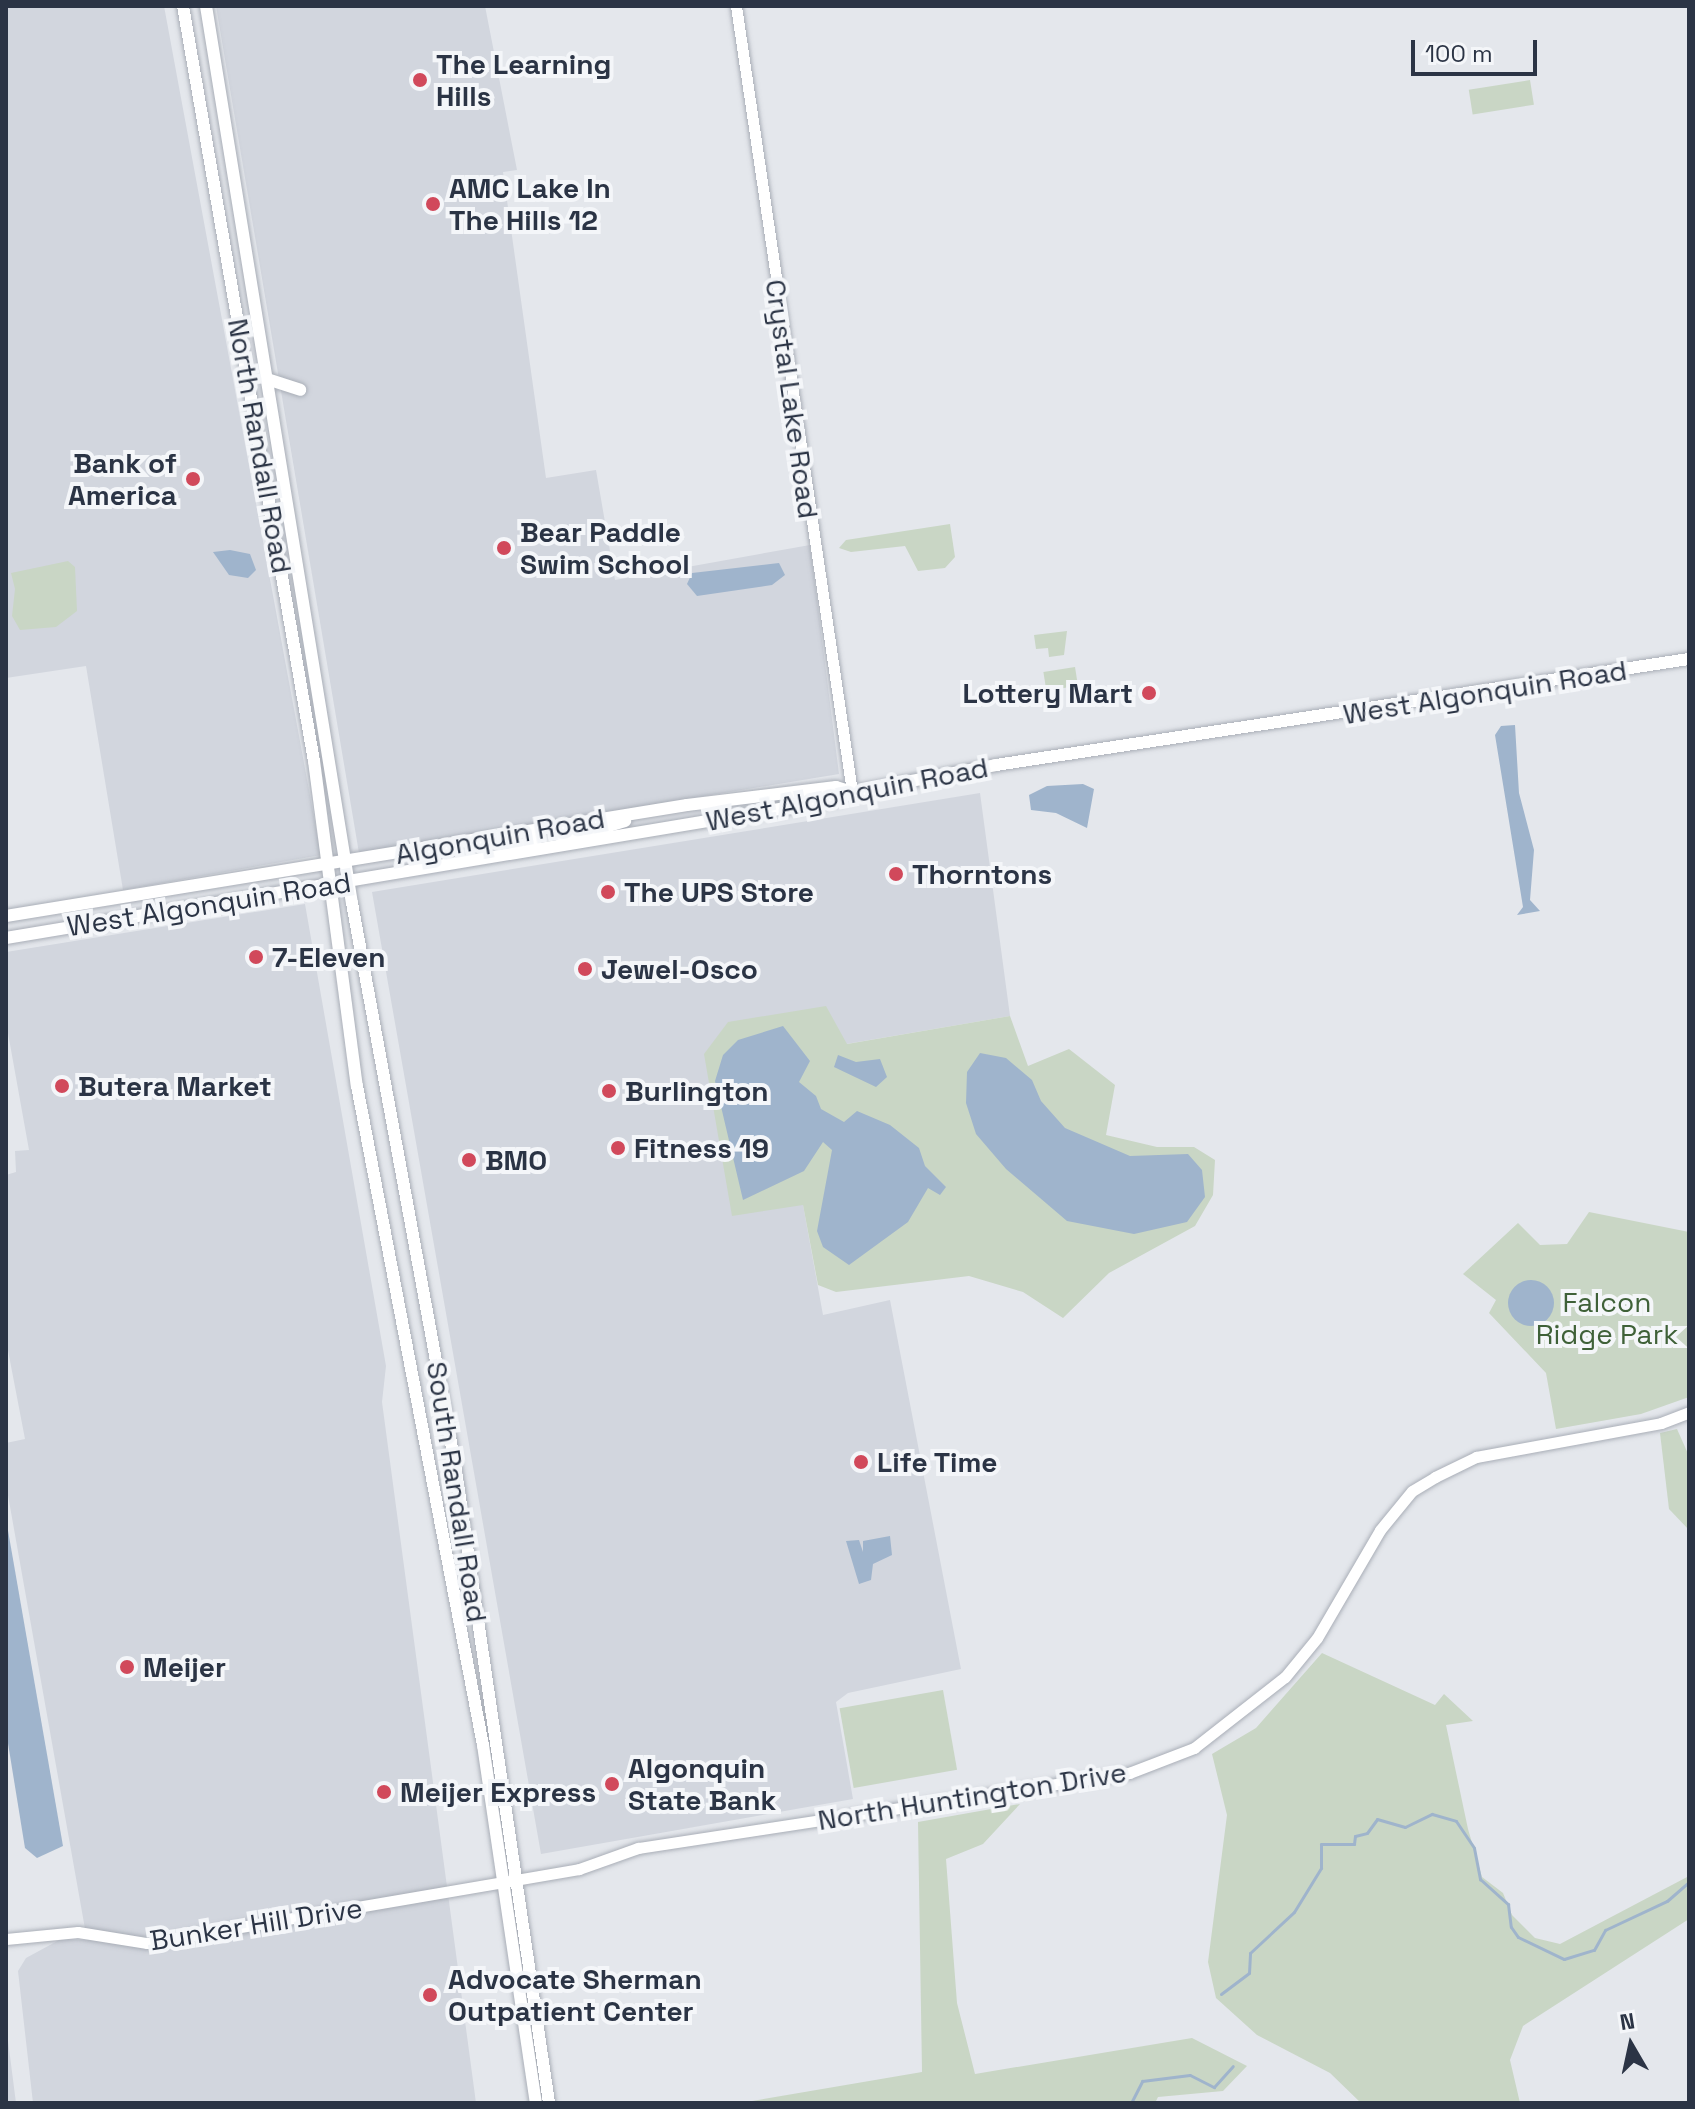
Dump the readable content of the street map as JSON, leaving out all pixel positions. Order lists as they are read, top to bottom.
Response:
{
  "streets": {
    "main road": [
      "North Randall Road",
      "West Algonquin Road",
      "Algonquin Road",
      "South Randall Road"
    ],
    "street": ["Crystal Lake Road", "North Huntington Drive", "Bunker Hill Drive"]
  },
  "crossings": [
    ["Crystal Lake Road", "West Algonquin Road"],
    ["Crystal Lake Road", "Algonquin Road"],
    ["North Randall Road", "West Algonquin Road"],
    ["North Randall Road", "Algonquin Road"],
    ["North Randall Road", "South Randall Road"],
    ["West Algonquin Road", "Algonquin Road"],
    ["West Algonquin Road", "South Randall Road"],
    ["South Randall Road", "North Huntington Drive"],
    ["South Randall Road", "Bunker Hill Drive"],
    ["North Huntington Drive", "Bunker Hill Drive"]
  ],
  "parks": ["Falcon Ridge Park"],
  "places": [
    "The Learning Hills",
    "AMC Lake In The Hills 12",
    "Bank of America",
    "Bear Paddle Swim School",
    "Lottery Mart",
    "Thorntons",
    "The UPS Store",
    "7-Eleven",
    "Jewel-Osco",
    "Butera Market",
    "Burlington",
    "Fitness 19",
    "BMO",
    "Life Time",
    "Meijer",
    "Algonquin State Bank",
    "Meijer Express",
    "Advocate Sherman Outpatient Center"
  ],
  "scale_bar": "100 m",
  "north": "top"
}
